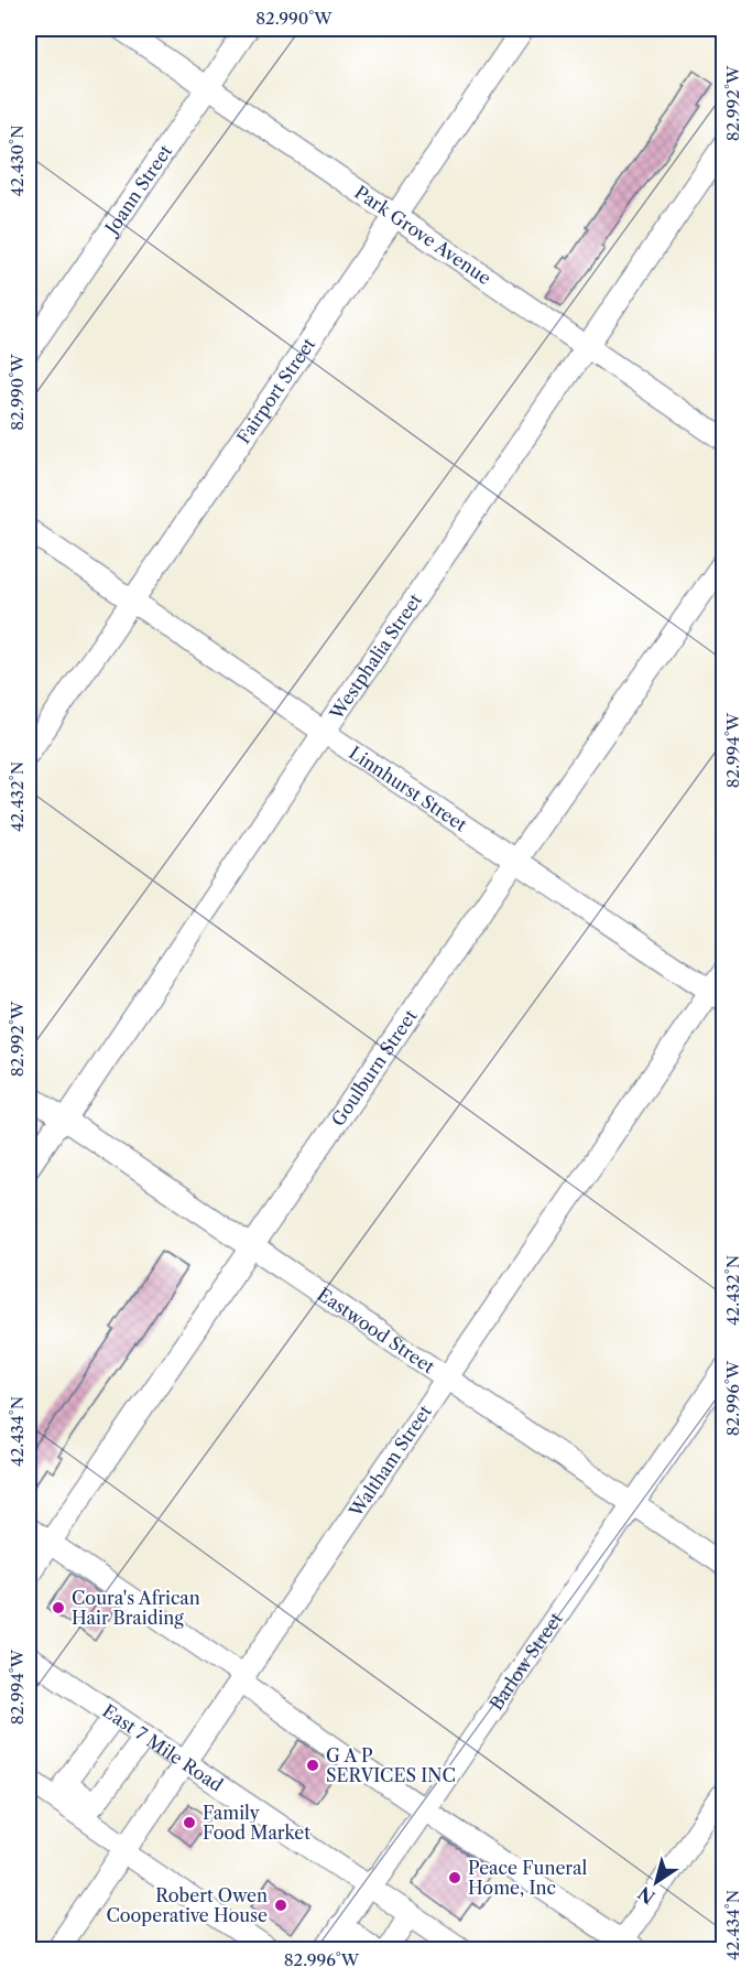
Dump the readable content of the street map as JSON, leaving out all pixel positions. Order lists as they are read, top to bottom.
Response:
{
  "streets": {
    "street": [
      "Joann Street",
      "Park Grove Avenue",
      "Fairport Street",
      "Westphalia Street",
      "Linnhurst Street",
      "Goulburn Street",
      "Eastwood Street",
      "Waltham Street",
      "Barlow Street",
      "East 7 Mile Road"
    ]
  },
  "crossings": [
    ["Joann Street", "Park Grove Avenue"],
    ["Park Grove Avenue", "Fairport Street"],
    ["Park Grove Avenue", "Westphalia Street"],
    ["Fairport Street", "Linnhurst Street"],
    ["Westphalia Street", "Linnhurst Street"],
    ["Westphalia Street", "Eastwood Street"],
    ["Linnhurst Street", "Goulburn Street"],
    ["Linnhurst Street", "Waltham Street"],
    ["Goulburn Street", "Eastwood Street"],
    ["Eastwood Street", "Waltham Street"],
    ["Eastwood Street", "Barlow Street"],
    ["Waltham Street", "East 7 Mile Road"],
    ["Barlow Street", "East 7 Mile Road"]
  ],
  "places": [
    "Coura's African Hair Braiding",
    "G A P SERVICES INC",
    "Family Food Market",
    "Peace Funeral Home, Inc",
    "Robert Owen Cooperative House"
  ],
  "north": "bottom left",
  "coordinates": [
    "82.990°W",
    "82.992°W",
    "42.430°N",
    "82.994°W",
    "42.432°N",
    "82.996°W",
    "42.434°N"
  ]
}
